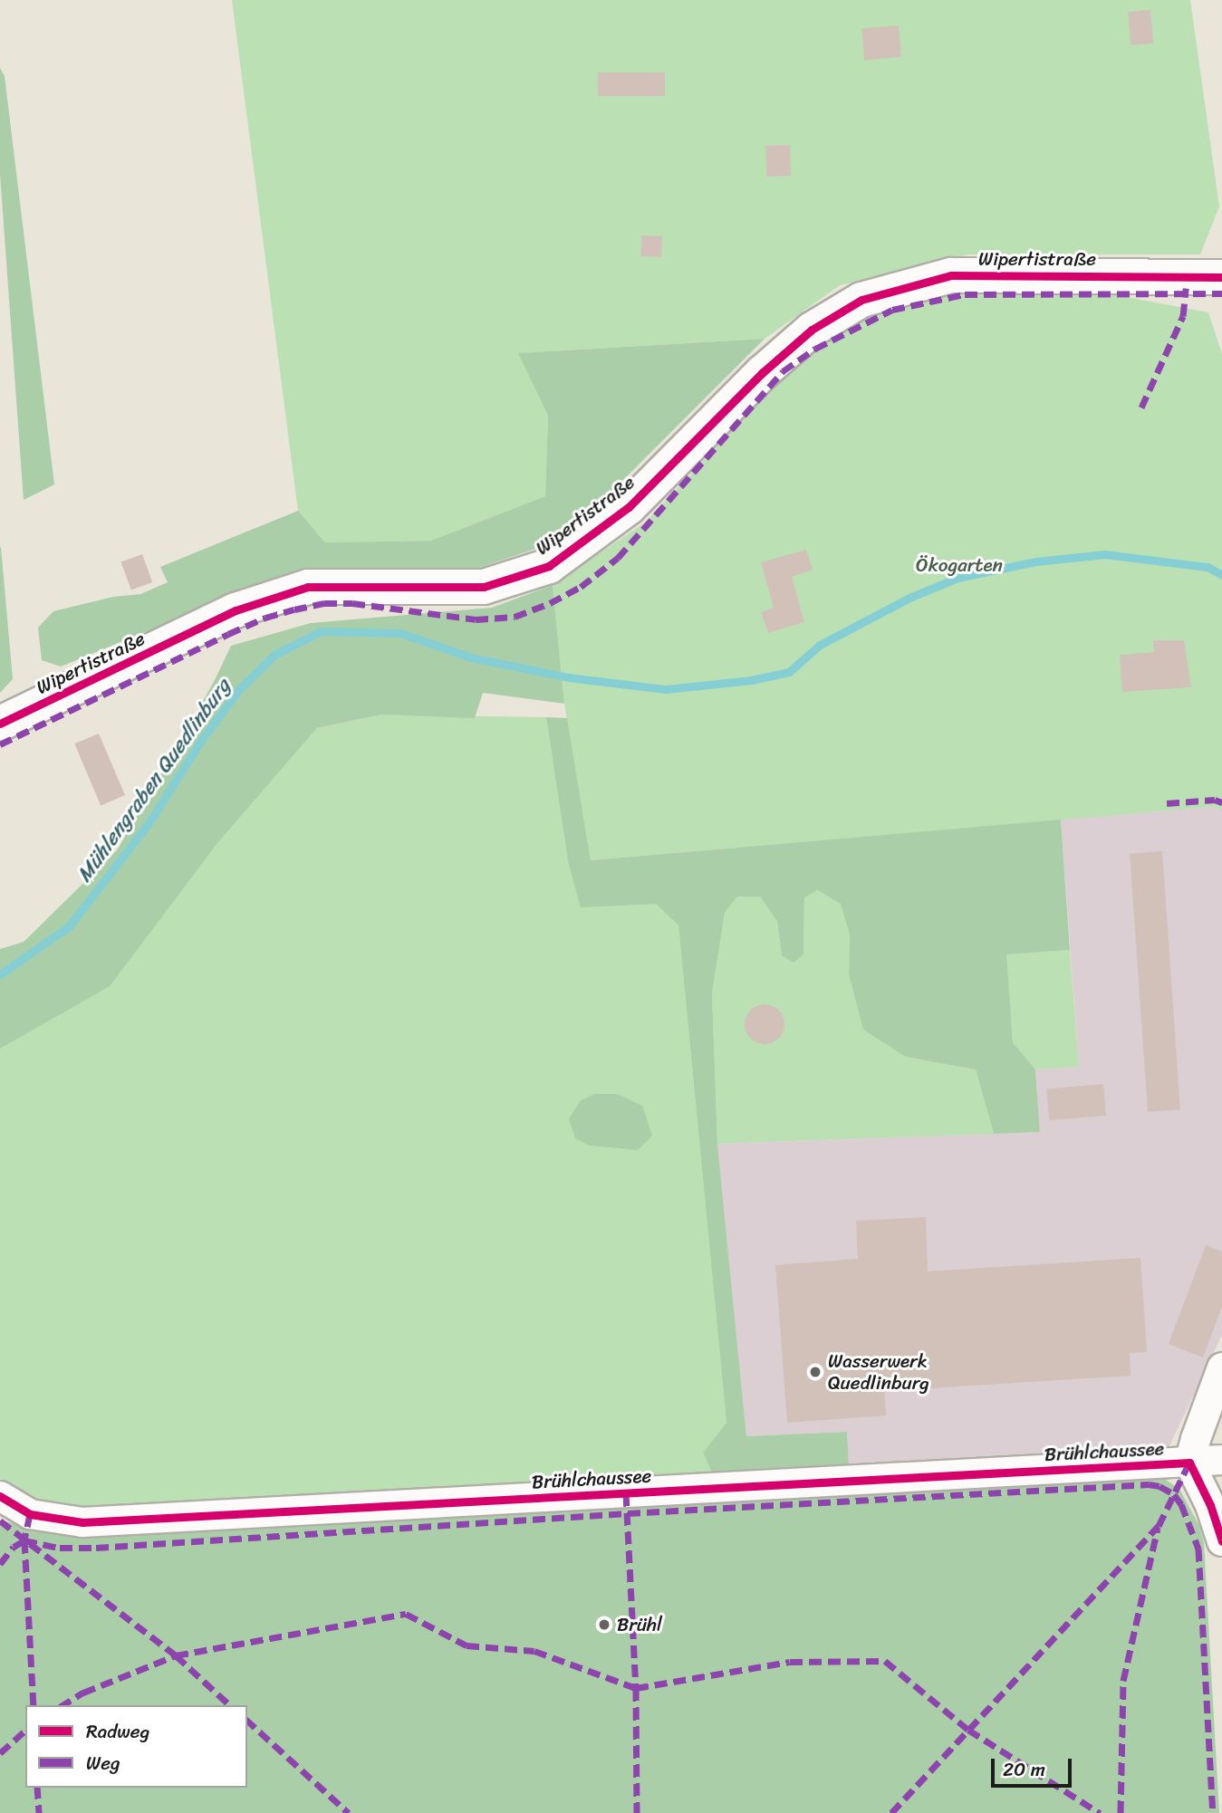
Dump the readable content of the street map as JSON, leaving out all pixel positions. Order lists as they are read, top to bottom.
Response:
{
  "streets": {
    "street": ["Wipertistraße", "Brühlchaussee"]
  },
  "water": ["Mühlengraben Quedlinburg"],
  "parks": ["Ökogarten"],
  "places": ["Wasserwerk Quedlinburg", "Brühl"],
  "legend": ["Radweg", "Weg"],
  "scale_bar": "20 m"
}
